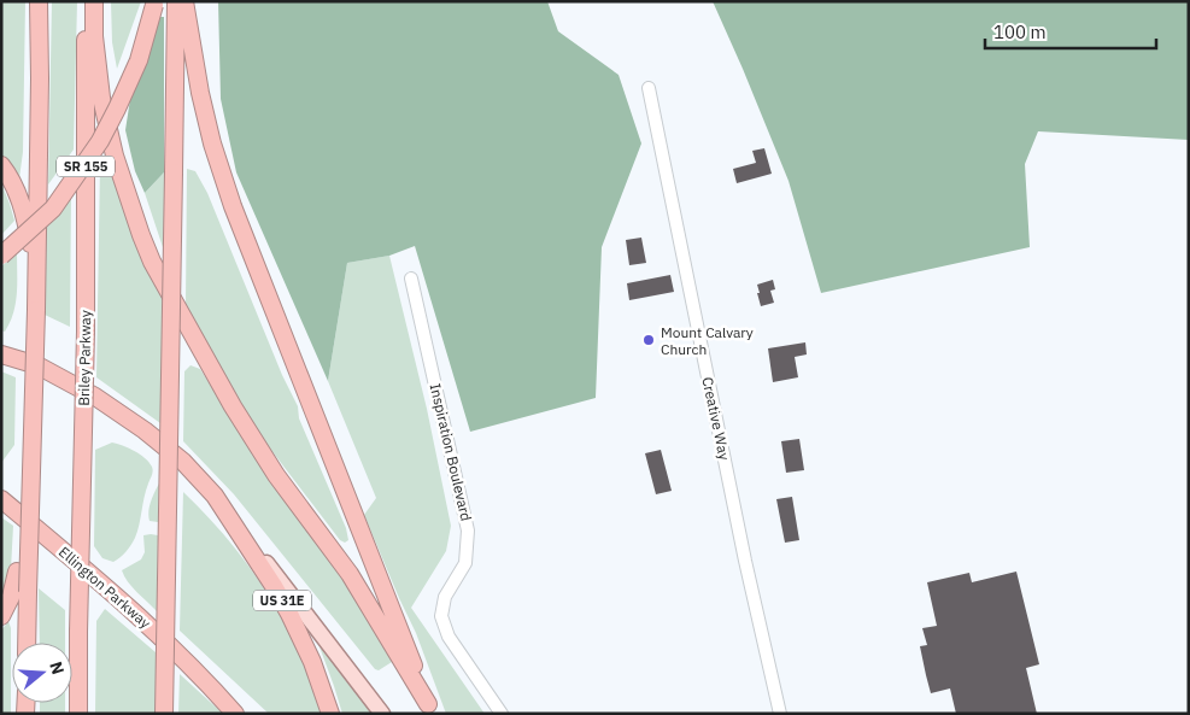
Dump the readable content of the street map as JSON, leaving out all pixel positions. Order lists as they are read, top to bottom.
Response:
{
  "streets": {
    "highway": [
      "SR 155",
      "Briley Parkway",
      "Ellington Parkway",
      "US 31E"
    ],
    "street": ["Creative Way", "Inspiration Boulevard"]
  },
  "places": ["Mount Calvary Church"],
  "scale_bar": "100 m",
  "north": "right"
}
